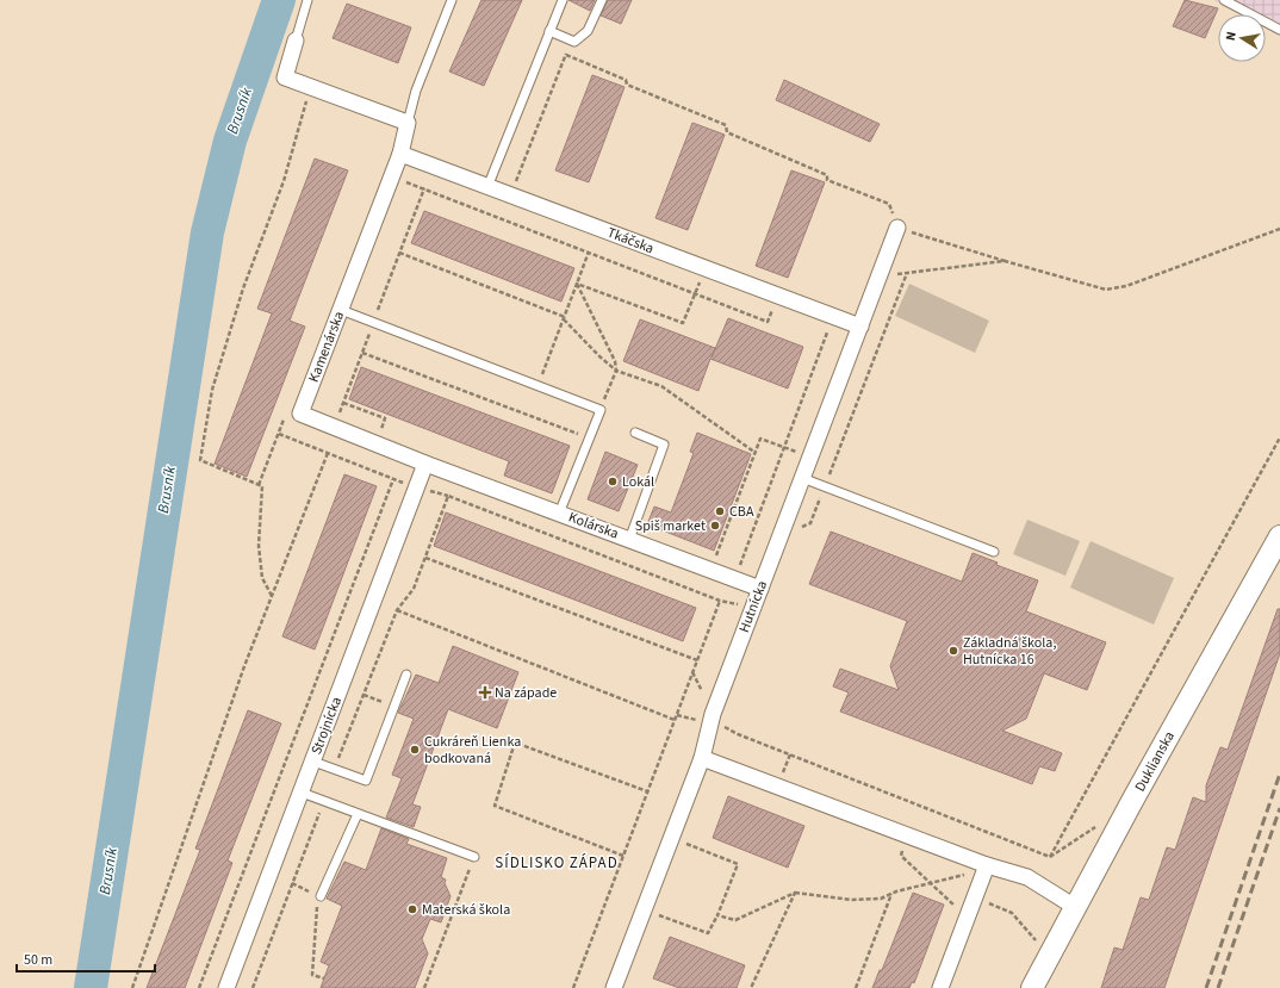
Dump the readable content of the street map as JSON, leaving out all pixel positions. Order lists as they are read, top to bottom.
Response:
{
  "streets": {
    "main road": ["Duklianska"],
    "street": [
      "Tkáčska",
      "Kamenárska",
      "Kolárska",
      "Hutnícka",
      "Strojnícka"
    ]
  },
  "crossings": [
    ["Tkáčska", "Kamenárska"],
    ["Tkáčska", "Hutnícka"],
    ["Kamenárska", "Kolárska"],
    ["Kamenárska", "Strojnícka"],
    ["Kolárska", "Hutnícka"],
    ["Kolárska", "Strojnícka"]
  ],
  "districts": ["SÍDLISKO ZÁPAD"],
  "water": ["Brusník"],
  "places": {
    "other": [
      "Lokál",
      "CBA",
      "Spiš market",
      "Základná škola, Hutnícka 16",
      "Cukráreň Lienka bodkovaná",
      "Materská škola"
    ],
    "health": ["Na západe"]
  },
  "scale_bar": "50 m",
  "north": "left"
}
